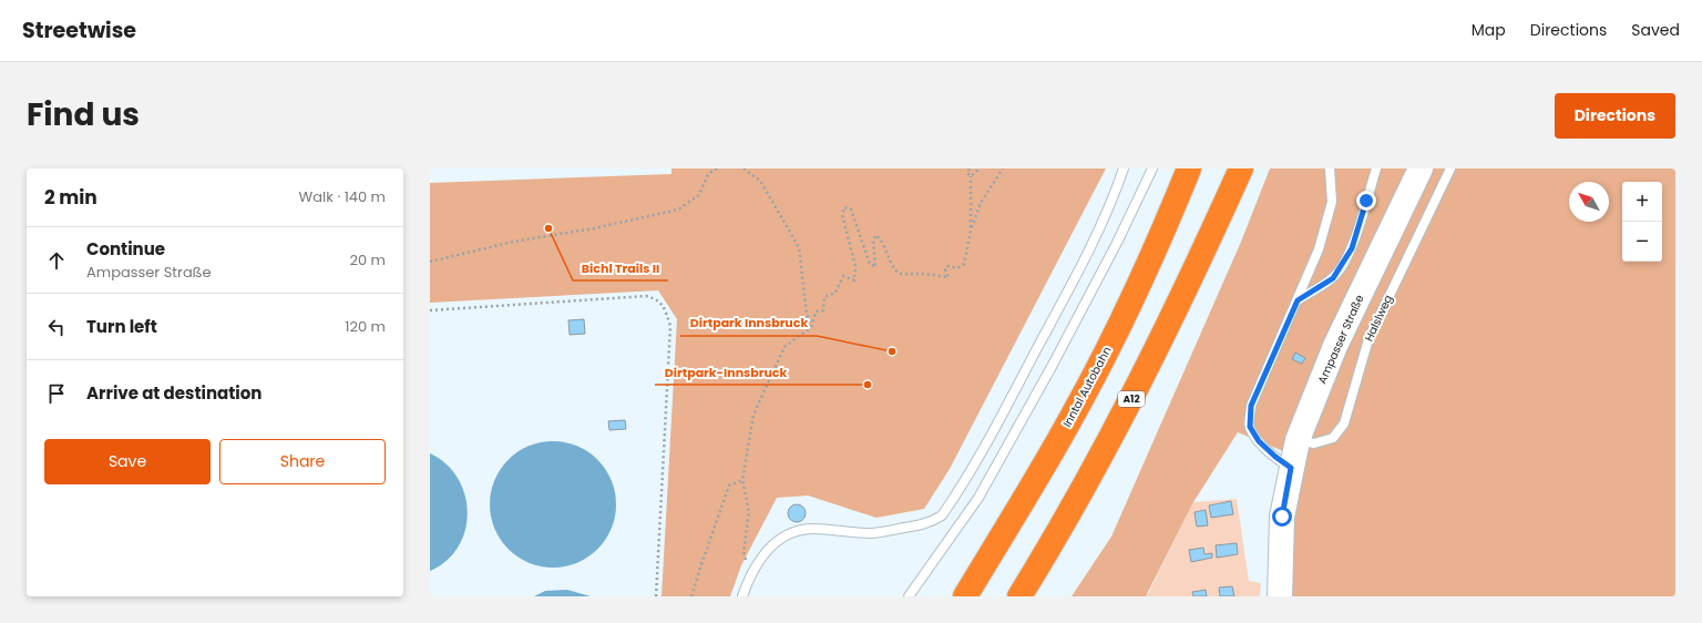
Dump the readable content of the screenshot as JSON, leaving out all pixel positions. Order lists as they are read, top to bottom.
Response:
{
  "streets": {
    "highway": ["Inntal Autobahn", "A12"],
    "main road": ["Ampasser Straße"],
    "lane": ["Halslweg"]
  },
  "crossings": [
    ["Halslweg", "Ampasser Straße"]
  ],
  "places": ["Bichl Trails II", "Dirtpark Innsbruck", "Dirtpark-Innsbruck"],
  "north": "top left",
  "page": {
    "header": "Streetwise",
    "nav": ["Map", "Directions", "Saved"],
    "title": "Find us",
    "buttons": [
      "Directions",
      ["Save", "Share"]
    ],
    "heading": ["2 min", "Walk · 140 m"],
    "map_buttons": ["+", "−"],
    "list": [
      ["Continue", "Ampasser Straße", "20 m"],
      ["Turn left", "120 m"],
      "Arrive at destination"
    ]
  }
}
